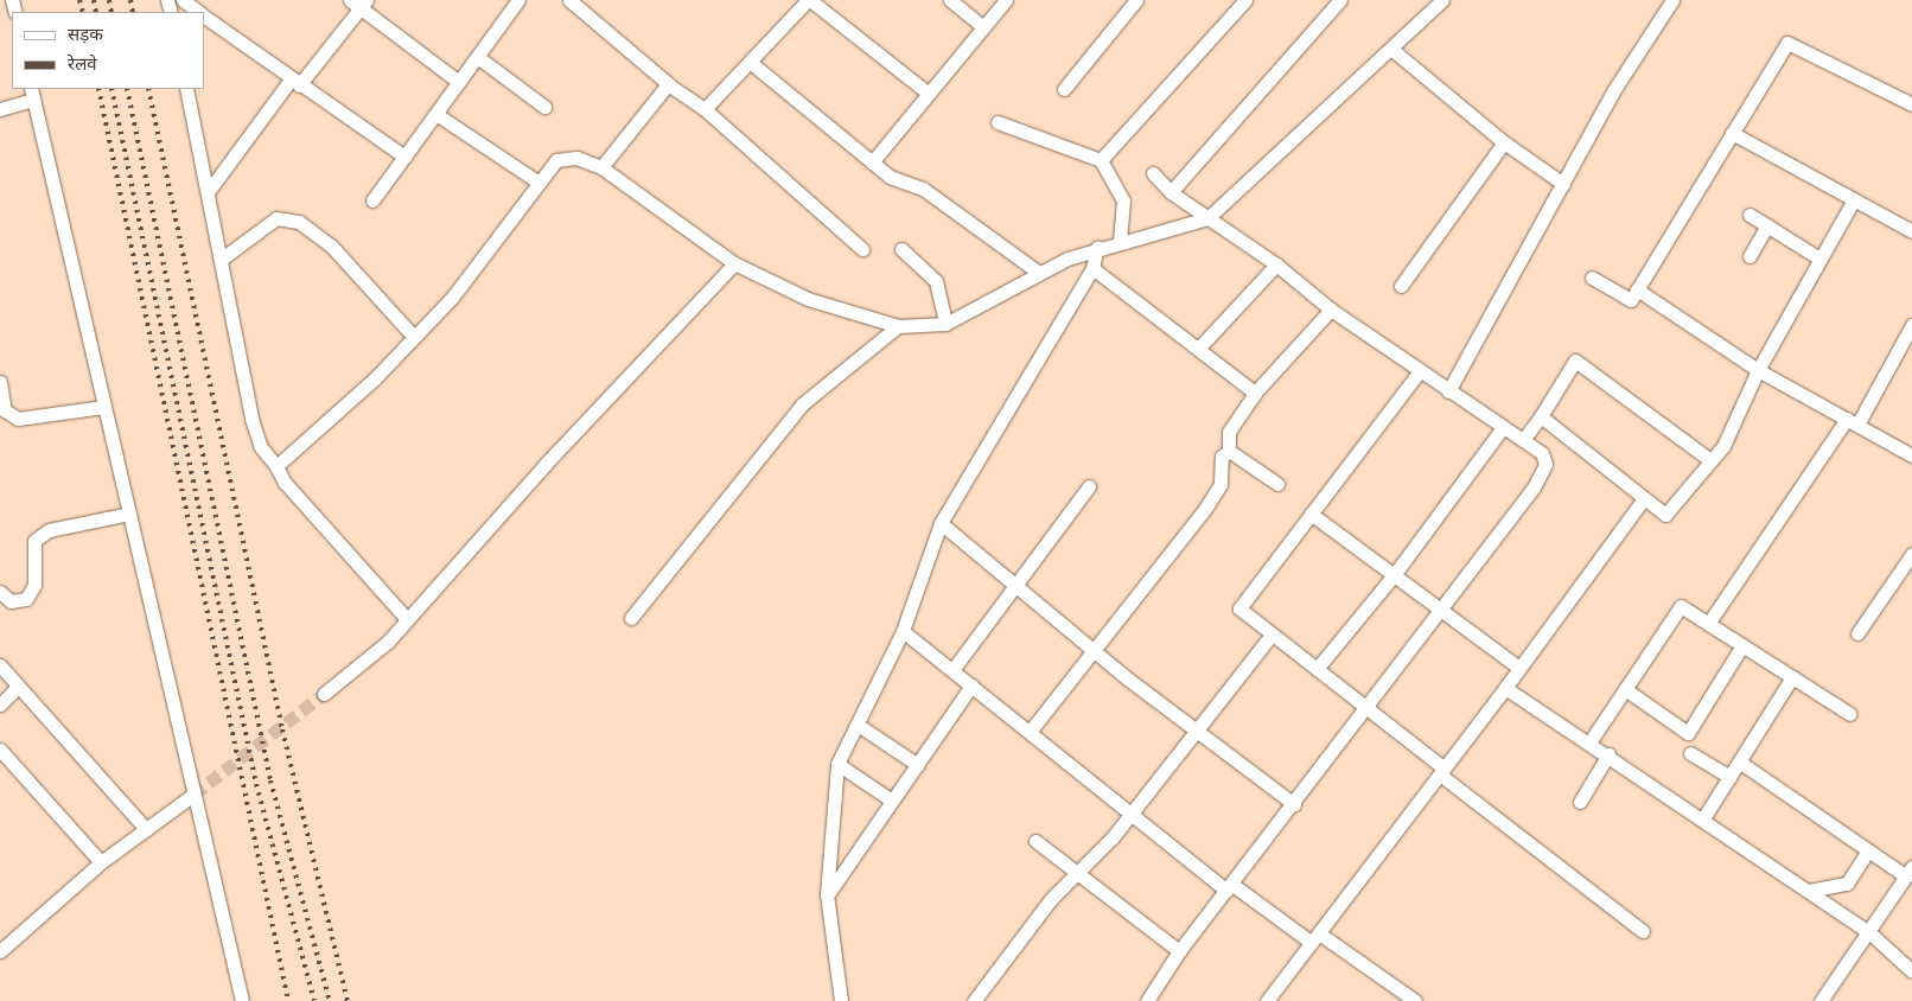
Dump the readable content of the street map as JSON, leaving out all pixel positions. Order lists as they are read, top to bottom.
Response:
{
  "legend": ["सड़क", "रेलवे"]
}
